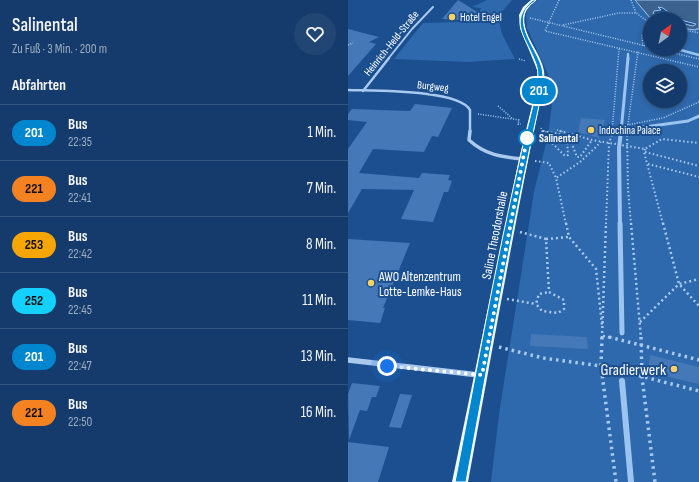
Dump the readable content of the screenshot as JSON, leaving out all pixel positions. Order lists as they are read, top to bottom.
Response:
{
  "streets": {
    "main road": ["Saline Theodorshalle"],
    "street": ["Heinrich-Held-Straße", "Burgweg"]
  },
  "crossings": [
    ["Heinrich-Held-Straße", "Burgweg"]
  ],
  "places": [
    "Hotel Engel",
    "Indochina Palace",
    "Salinental",
    "AWO Altenzentrum Lotte-Lemke-Haus",
    "Gradierwerk"
  ],
  "lines": ["bus line 201"],
  "north": "top right",
  "page": {
    "heading": [
      ["Salinental", "Zu Fuß · 3 Min. · 200 m"],
      "Abfahrten"
    ],
    "on_map": "201",
    "list": [
      {
        "mark": "201",
        "name": "Bus",
        "note": "22:35",
        "value": "1 Min."
      },
      {
        "mark": "221",
        "name": "Bus",
        "note": "22:41",
        "value": "7 Min."
      },
      {
        "mark": "253",
        "name": "Bus",
        "note": "22:42",
        "value": "8 Min."
      },
      {
        "mark": "252",
        "name": "Bus",
        "note": "22:45",
        "value": "11 Min."
      },
      {
        "mark": "201",
        "name": "Bus",
        "note": "22:47",
        "value": "13 Min."
      },
      {
        "mark": "221",
        "name": "Bus",
        "note": "22:50",
        "value": "16 Min."
      }
    ]
  }
}
